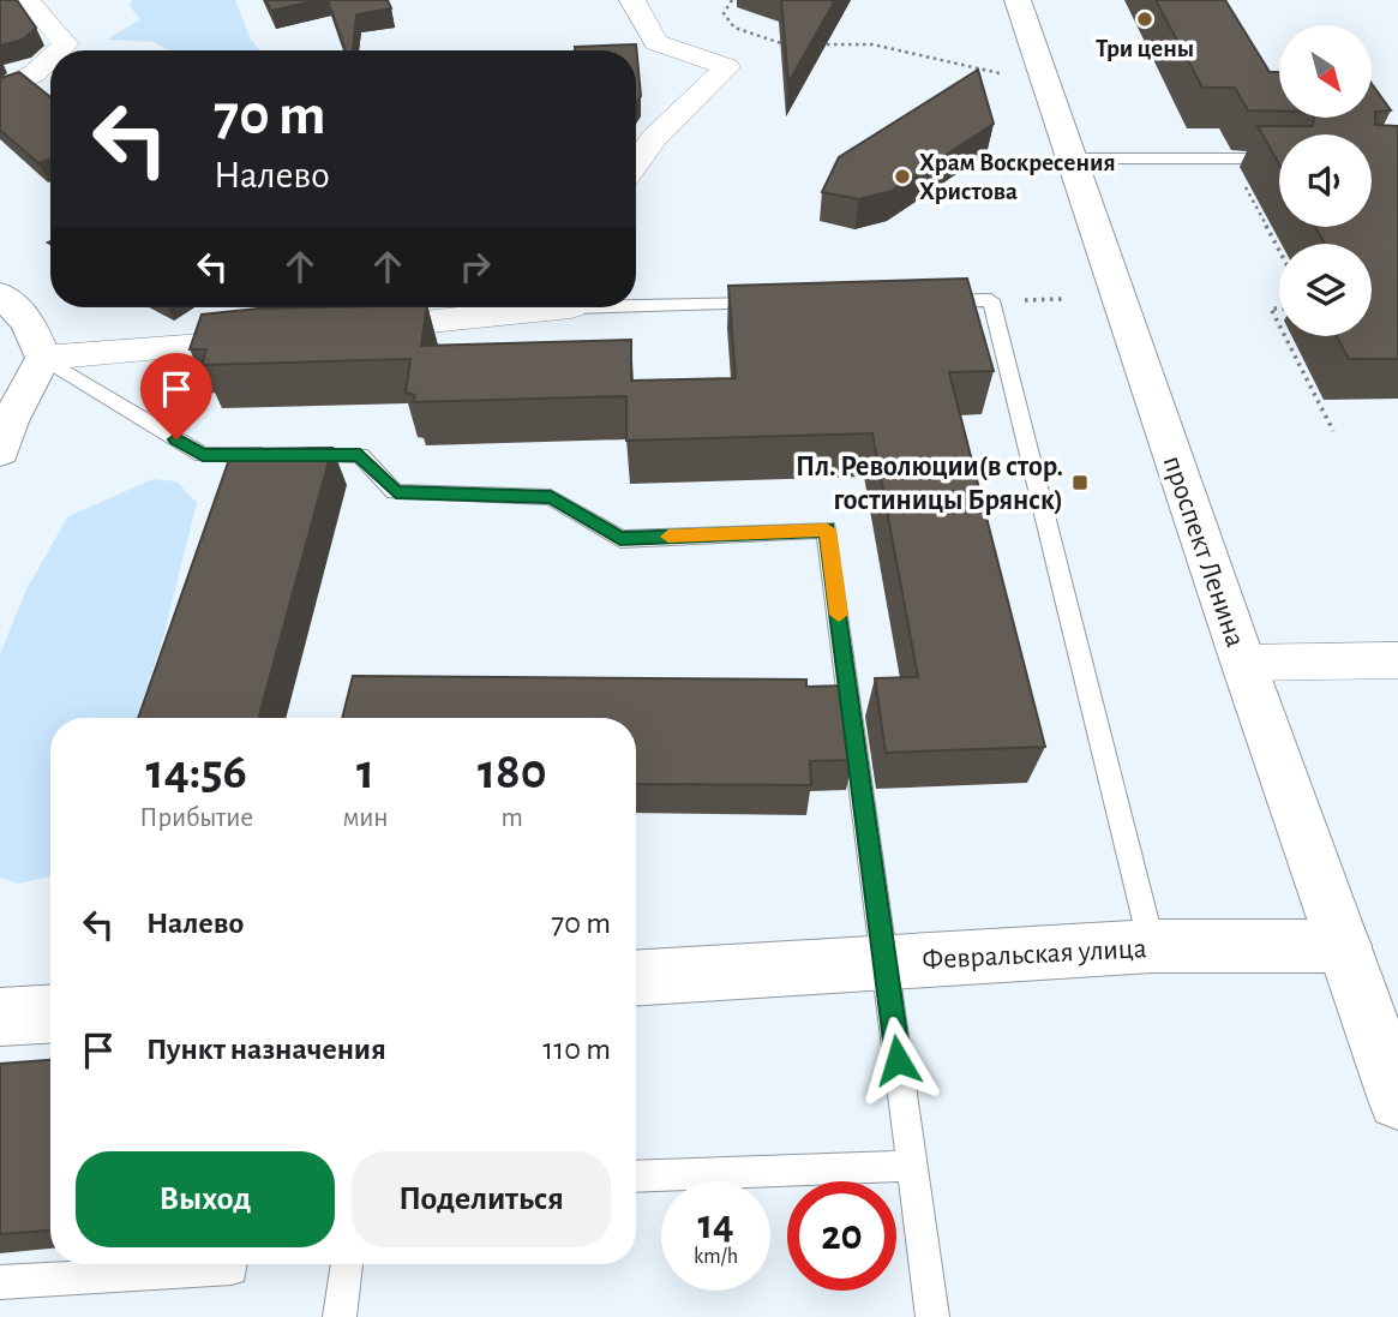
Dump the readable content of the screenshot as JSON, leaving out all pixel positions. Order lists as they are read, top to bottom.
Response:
{
  "streets": {
    "main road": ["проспект Ленина", "Февральская улица"]
  },
  "crossings": [
    ["проспект Ленина", "Февральская улица"]
  ],
  "places": {
    "other": ["Три цены", "Храм Воскресения Христова"],
    "transit": ["Пл. Революции(в стор. гостиницы Брянск)"]
  },
  "north": "bottom right",
  "page": {
    "turn": ["70 m", "Налево"],
    "eta": [
      "14:56",
      "Прибытие",
      "1",
      "мин",
      "180",
      "m"
    ],
    "list": [
      {
        "name": "Налево",
        "value": "70 m"
      },
      {
        "name": "Пункт назначения",
        "value": "110 m"
      }
    ],
    "buttons": ["Выход", "Поделиться"],
    "speed": "14 km/h",
    "limit": "20"
  }
}
